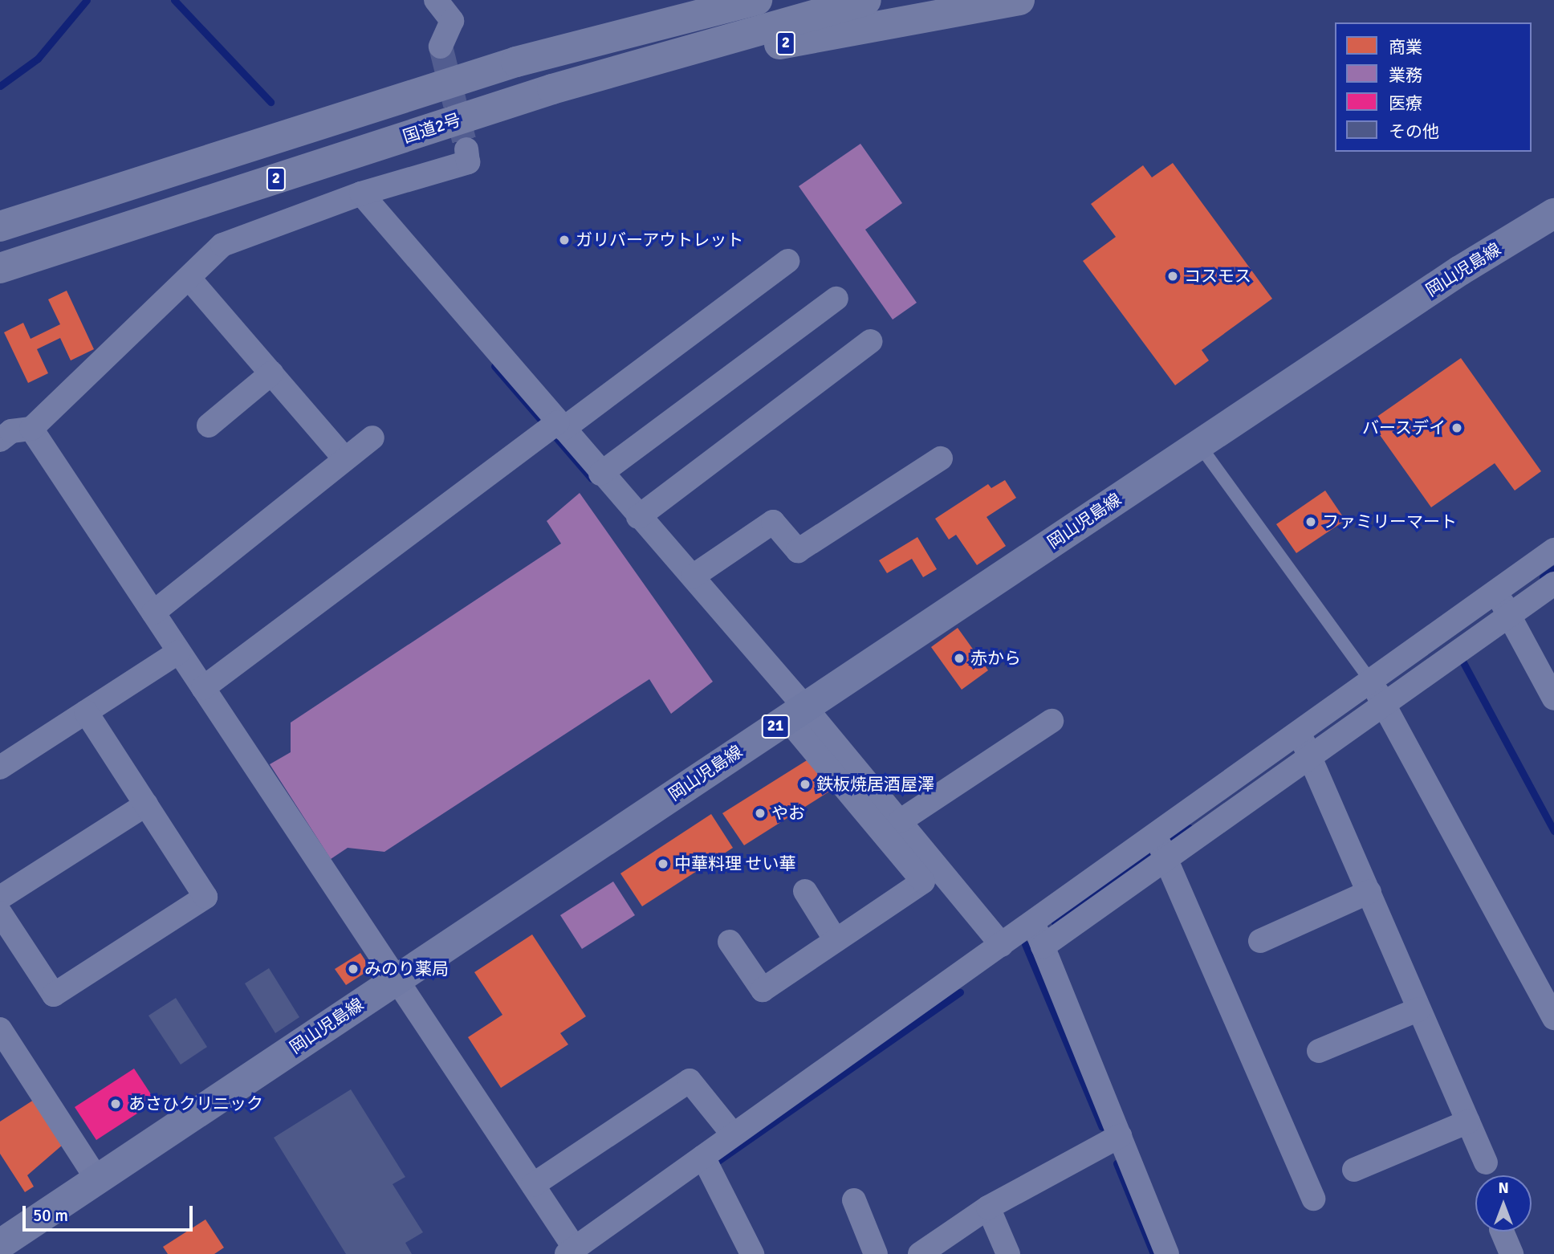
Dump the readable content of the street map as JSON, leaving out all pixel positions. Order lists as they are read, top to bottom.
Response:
{
  "streets": {
    "highway": ["2", "国道2号"],
    "main road": ["岡山児島線", "21"]
  },
  "crossings": [
    ["2", "国道2号"]
  ],
  "places": [
    "ガリバーアウトレット",
    "コスモス",
    "バースデイ",
    "ファミリーマート",
    "赤から",
    "鉄板焼居酒屋澤",
    "やお",
    "中華料理 せい華",
    "みのり薬局",
    "あさひクリニック"
  ],
  "legend": [
    "商業",
    "業務",
    "医療",
    "その他"
  ],
  "scale_bar": "50 m",
  "north": "top"
}
